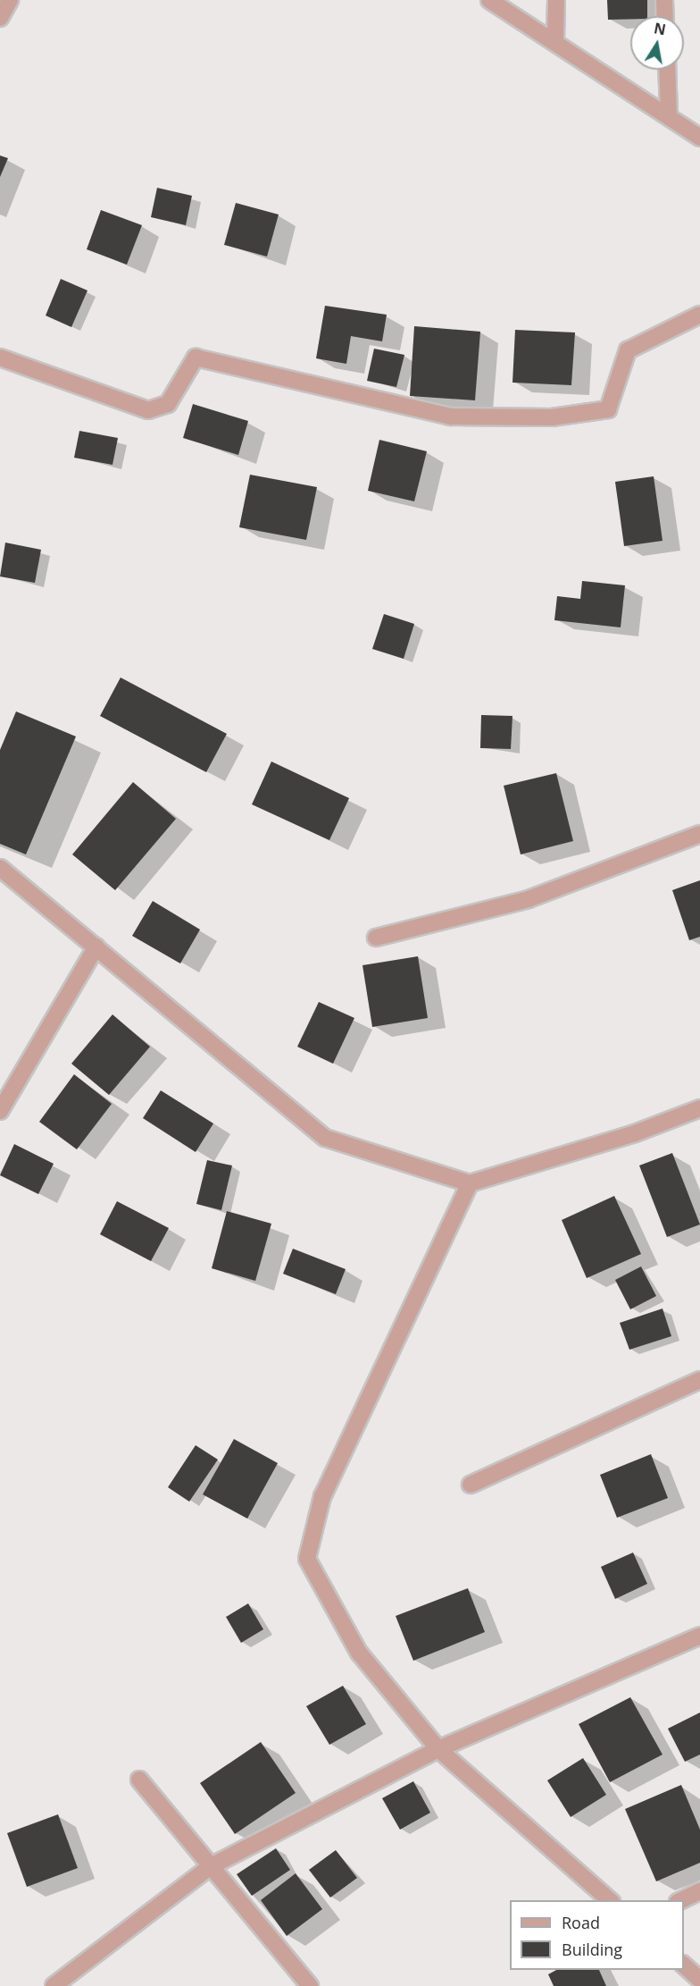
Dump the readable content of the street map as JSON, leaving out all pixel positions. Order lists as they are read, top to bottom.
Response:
{
  "legend": ["Road", "Building"],
  "north": "top"
}
